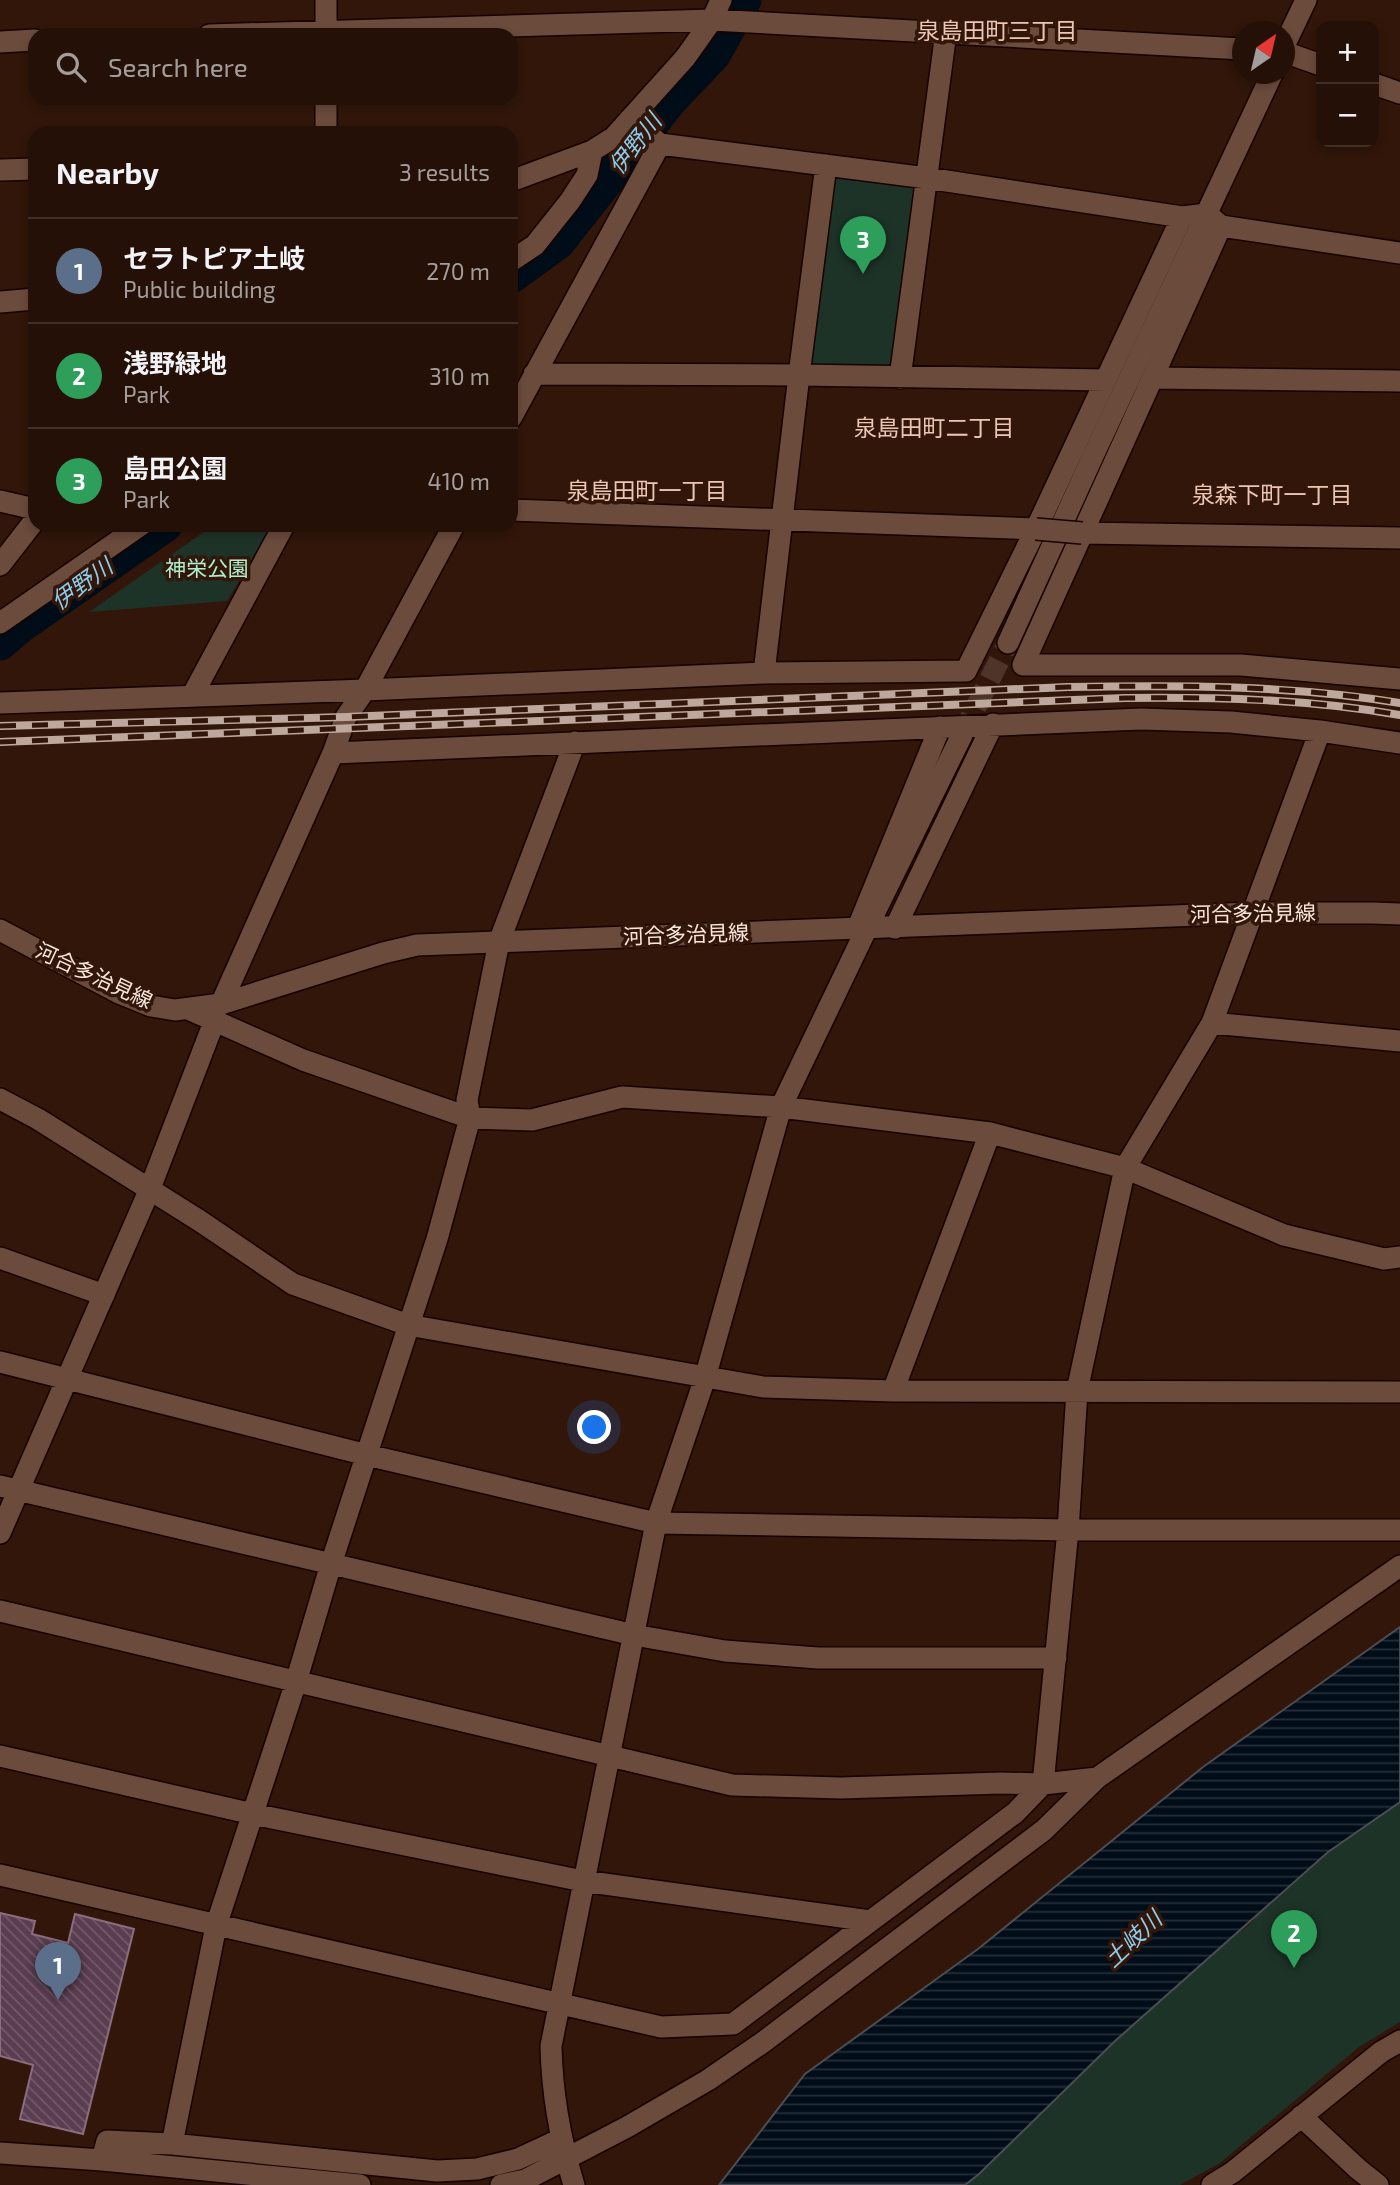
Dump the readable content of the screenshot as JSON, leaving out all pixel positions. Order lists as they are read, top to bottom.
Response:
{
  "streets": {
    "street": ["河合多治見線"]
  },
  "districts": [
    "泉島田町三丁目",
    "泉島田町二丁目",
    "泉島田町一丁目",
    "泉森下町一丁目"
  ],
  "water": ["伊野川", "土岐川"],
  "parks": ["神栄公園"],
  "north": "top right",
  "page": {
    "map_buttons": ["+", "−"],
    "search": "Search here",
    "heading": ["Nearby", "3 results"],
    "pins": ["3", "2", "1"],
    "list": [
      {
        "mark": "1",
        "name": "セラトピア土岐",
        "note": "Public building",
        "value": "270 m"
      },
      {
        "mark": "2",
        "name": "浅野緑地",
        "note": "Park",
        "value": "310 m"
      },
      {
        "mark": "3",
        "name": "島田公園",
        "note": "Park",
        "value": "410 m"
      }
    ]
  }
}
